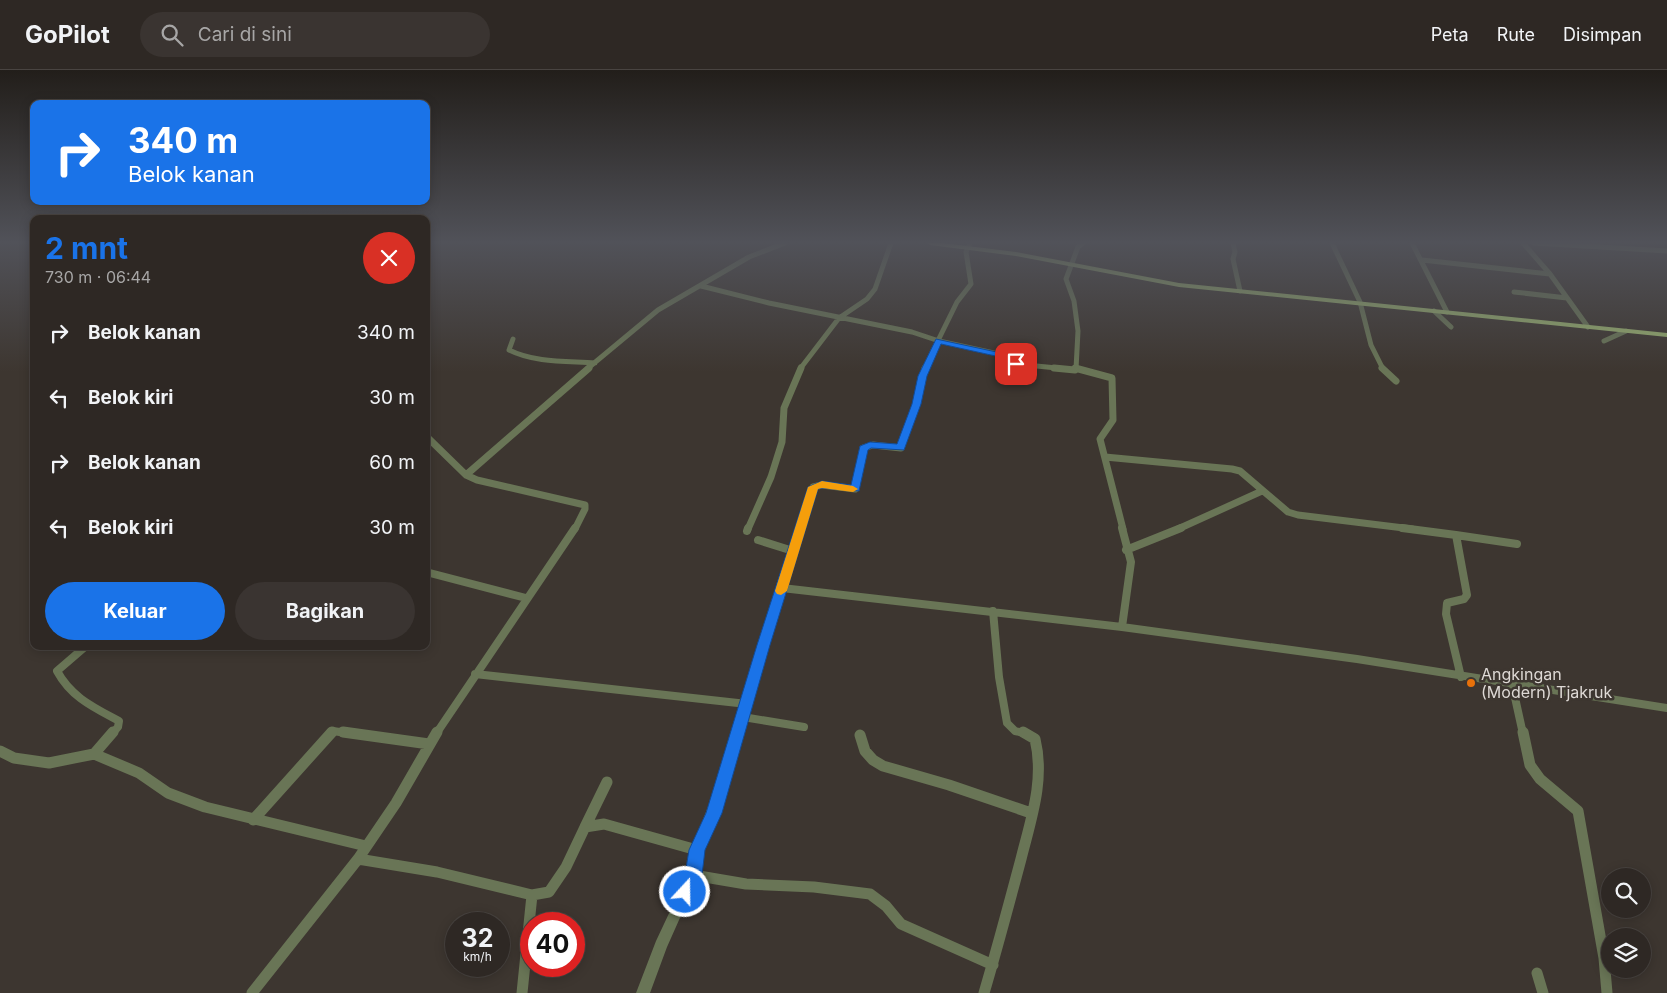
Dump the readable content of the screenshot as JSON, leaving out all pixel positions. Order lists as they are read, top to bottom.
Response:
{
  "places": ["Angkingan (Modern) Tjakruk"],
  "page": {
    "header": "GoPilot",
    "search": "Cari di sini",
    "nav": ["Peta", "Rute", "Disimpan"],
    "turn": ["340 m", "Belok kanan"],
    "heading": ["2 mnt", "730 m · 06:44"],
    "list": [
      {
        "name": "Belok kanan",
        "value": "340 m"
      },
      {
        "name": "Belok kiri",
        "value": "30 m"
      },
      {
        "name": "Belok kanan",
        "value": "60 m"
      },
      {
        "name": "Belok kiri",
        "value": "30 m"
      }
    ],
    "buttons": ["Keluar", "Bagikan"],
    "speed": "32 km/h",
    "limit": "40"
  }
}
